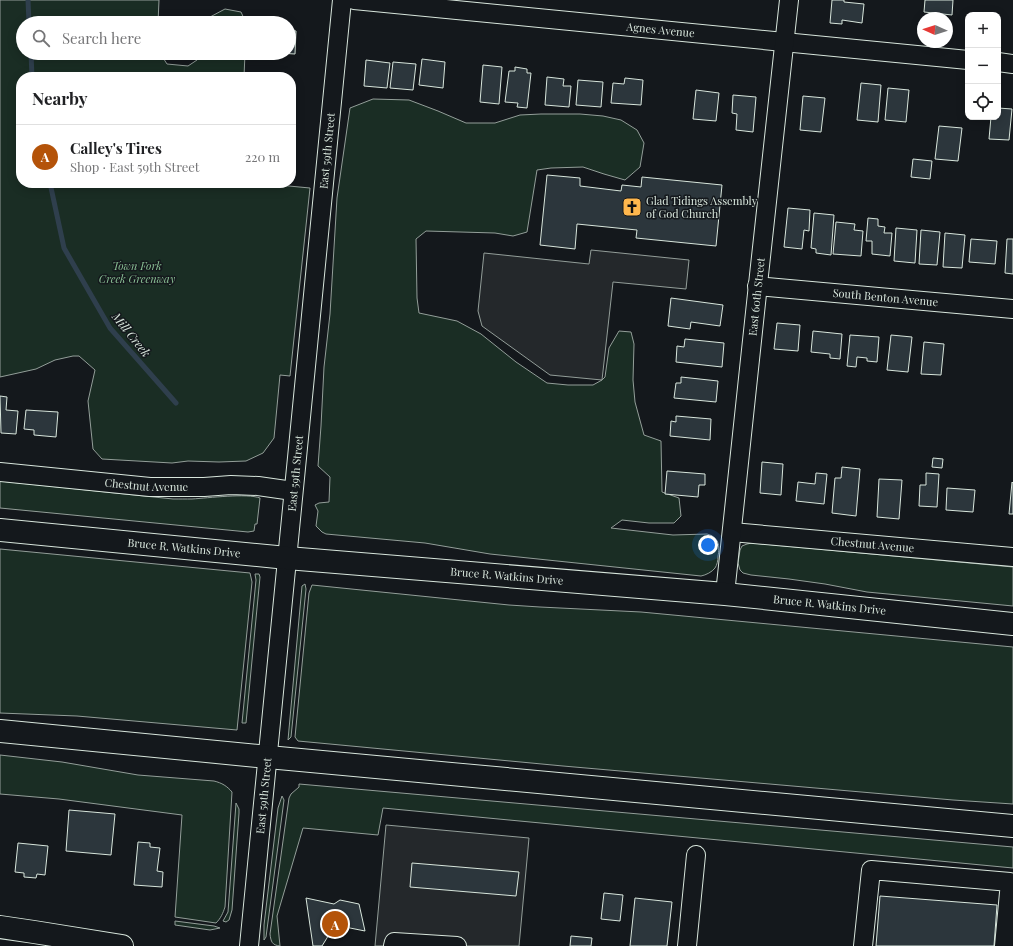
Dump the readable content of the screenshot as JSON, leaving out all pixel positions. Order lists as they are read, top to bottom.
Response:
{
  "streets": {
    "main road": ["Bruce R. Watkins Drive"],
    "street": [
      "Agnes Avenue",
      "East 59th Street",
      "East 60th Street",
      "South Benton Avenue",
      "Chestnut Avenue"
    ]
  },
  "crossings": [
    ["Agnes Avenue", "East 60th Street"],
    ["East 59th Street", "Chestnut Avenue"],
    ["East 59th Street", "Bruce R. Watkins Drive"],
    ["East 60th Street", "South Benton Avenue"],
    ["East 60th Street", "Chestnut Avenue"],
    ["East 60th Street", "Bruce R. Watkins Drive"]
  ],
  "water": ["Mill Creek"],
  "parks": ["Town Fork Creek Greenway"],
  "places": {
    "church": ["Glad Tidings Assembly of God Church"]
  },
  "north": "left",
  "page": {
    "map_buttons": ["+", "−"],
    "search": "Search here",
    "heading": "Nearby",
    "list": [
      {
        "mark": "A",
        "name": "Calley's Tires",
        "note": "Shop · East 59th Street",
        "value": "220 m"
      }
    ],
    "pins": "A"
  }
}
